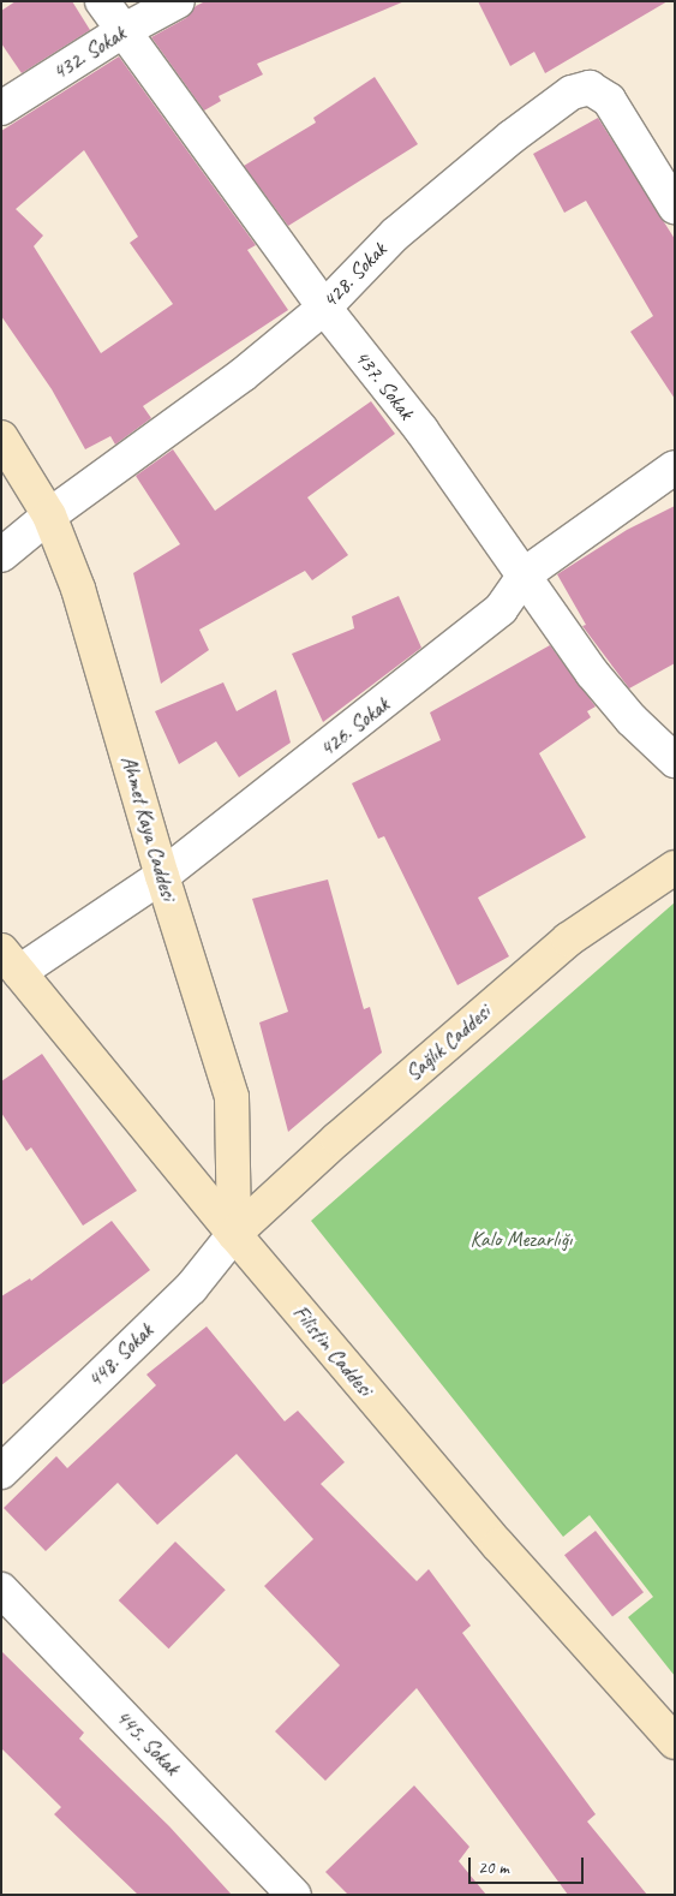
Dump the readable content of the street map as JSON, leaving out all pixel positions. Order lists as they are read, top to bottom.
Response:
{
  "streets": {
    "street": [
      "432. Sokak",
      "428. Sokak",
      "437. Sokak",
      "426. Sokak",
      "Ahmet Kaya Caddesi",
      "Sağlık Caddesi",
      "Filistin Caddesi",
      "448. Sokak",
      "445. Sokak"
    ]
  },
  "crossings": [
    ["432. Sokak", "437. Sokak"],
    ["428. Sokak", "437. Sokak"],
    ["428. Sokak", "Ahmet Kaya Caddesi"],
    ["437. Sokak", "426. Sokak"],
    ["426. Sokak", "Ahmet Kaya Caddesi"],
    ["426. Sokak", "Filistin Caddesi"],
    ["Ahmet Kaya Caddesi", "Sağlık Caddesi"],
    ["Ahmet Kaya Caddesi", "Filistin Caddesi"],
    ["Ahmet Kaya Caddesi", "448. Sokak"],
    ["Sağlık Caddesi", "Filistin Caddesi"],
    ["Sağlık Caddesi", "448. Sokak"],
    ["Filistin Caddesi", "448. Sokak"]
  ],
  "parks": ["Kalo Mezarlığı"],
  "scale_bar": "20 m"
}
